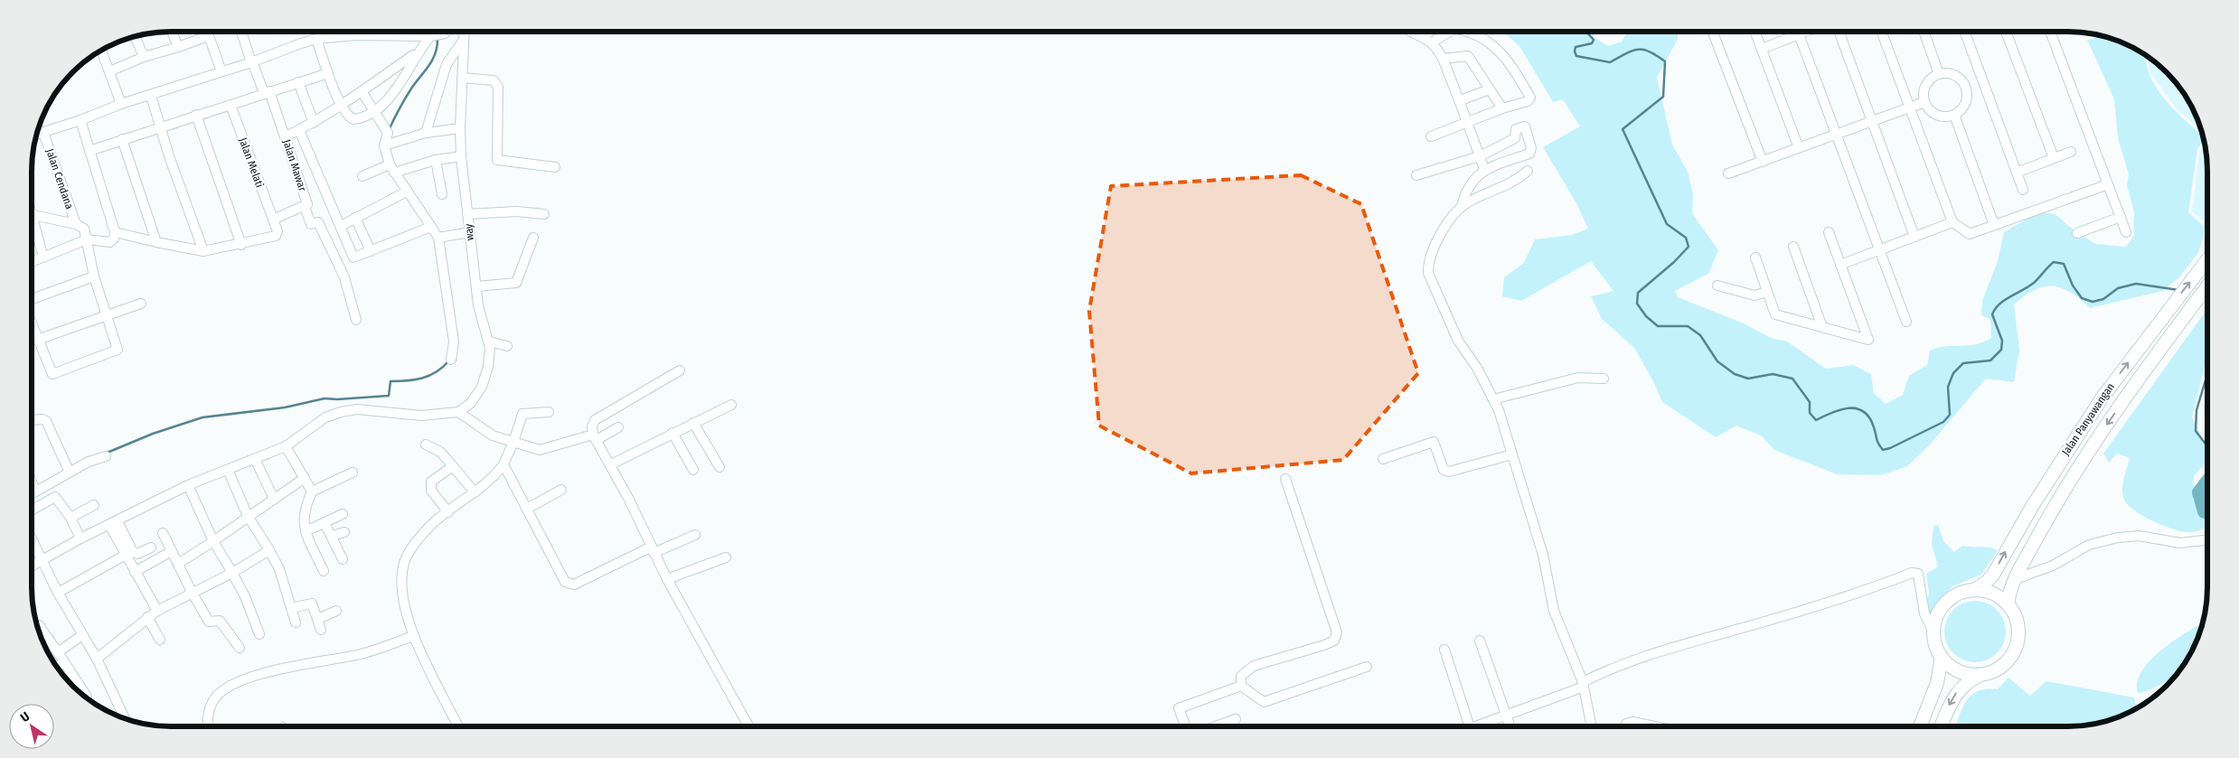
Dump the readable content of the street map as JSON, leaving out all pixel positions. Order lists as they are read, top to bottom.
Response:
{
  "streets": {
    "main road": ["Jalan Panyawangan"],
    "street": [
      "Jalan Melati",
      "Jalan Mawar",
      "Jalan Cendana",
      "way"
    ]
  },
  "crossings": [
    ["Jalan Melati", "Jalan Mawar"]
  ],
  "north": "top left"
}
